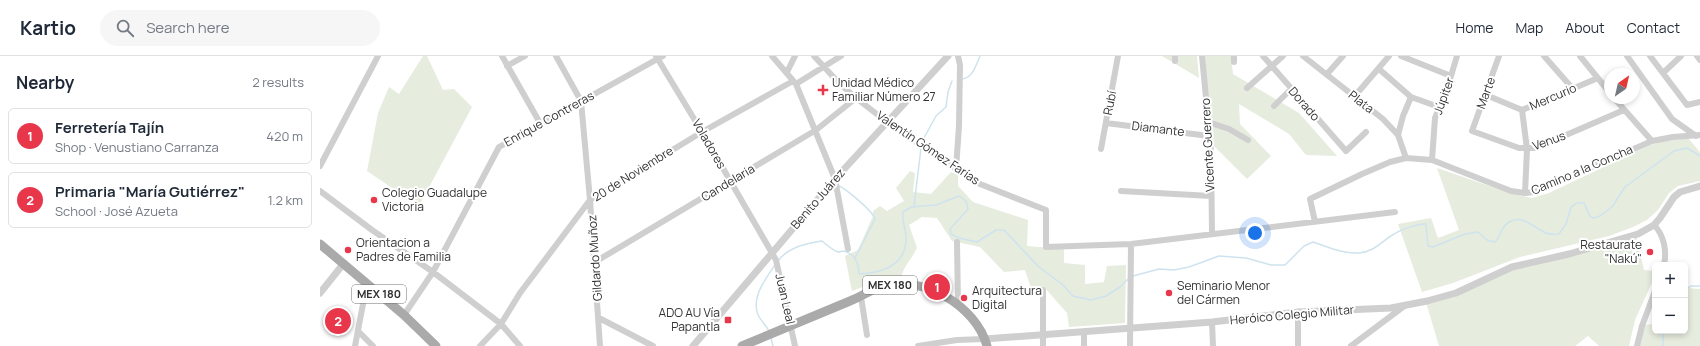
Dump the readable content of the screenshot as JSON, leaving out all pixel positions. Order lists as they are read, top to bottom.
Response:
{
  "streets": {
    "main road": ["MEX 180"],
    "street": [
      "Marte",
      "Júpiter",
      "Mercurio",
      "Plata",
      "Rubí",
      "Dorado",
      "Enrique Contreras",
      "Diamante",
      "Venus",
      "Voladores",
      "Vicente Guerrero",
      "Valentín Gómez Farías",
      "Camino a la Concha",
      "20 de Noviembre",
      "Candelaria",
      "Benito Juárez",
      "Gildardo Muñoz",
      "Juan Leal",
      "Heróico Colegio Militar"
    ]
  },
  "crossings": [
    ["Marte", "Mercurio"],
    ["Marte", "Venus"],
    ["Júpiter", "Camino a la Concha"],
    ["Plata", "Camino a la Concha"],
    ["Rubí", "Diamante"],
    ["Enrique Contreras", "Voladores"],
    ["Enrique Contreras", "Gildardo Muñoz"],
    ["Enrique Contreras", "MEX 180"],
    ["Diamante", "Vicente Guerrero"],
    ["Voladores", "20 de Noviembre"],
    ["Voladores", "Candelaria"],
    ["Voladores", "Benito Juárez"],
    ["Voladores", "Juan Leal"],
    ["Valentín Gómez Farías", "20 de Noviembre"],
    ["Valentín Gómez Farías", "Candelaria"],
    ["Valentín Gómez Farías", "Benito Juárez"],
    ["20 de Noviembre", "Gildardo Muñoz"],
    ["Candelaria", "Gildardo Muñoz"],
    ["Benito Juárez", "Juan Leal"],
    ["MEX 180", "Juan Leal"],
    ["MEX 180", "Heróico Colegio Militar"]
  ],
  "places": {
    "health": ["Unidad Médico Familiar Número 27"],
    "other": [
      "Colegio Guadalupe Victoria",
      "Orientacion a Padres de Familia",
      "Restaurate \"Nakú\"",
      "Seminario Menor del Cármen",
      "Arquitectura Digital"
    ],
    "transit": ["ADO AU Vía Papantla"]
  },
  "north": "top right",
  "page": {
    "header": "Kartio",
    "search": "Search here",
    "nav": [
      "Home",
      "Map",
      "About",
      "Contact"
    ],
    "heading": ["Nearby", "2 results"],
    "list": [
      {
        "mark": "1",
        "name": "Ferretería Tajín",
        "note": "Shop · Venustiano Carranza",
        "value": "420 m"
      },
      {
        "mark": "2",
        "name": "Primaria \"María Gutiérrez\"",
        "note": "School · José Azueta",
        "value": "1.2 km"
      }
    ],
    "map_buttons": ["+", "−"],
    "pins": ["1", "2"]
  }
}
